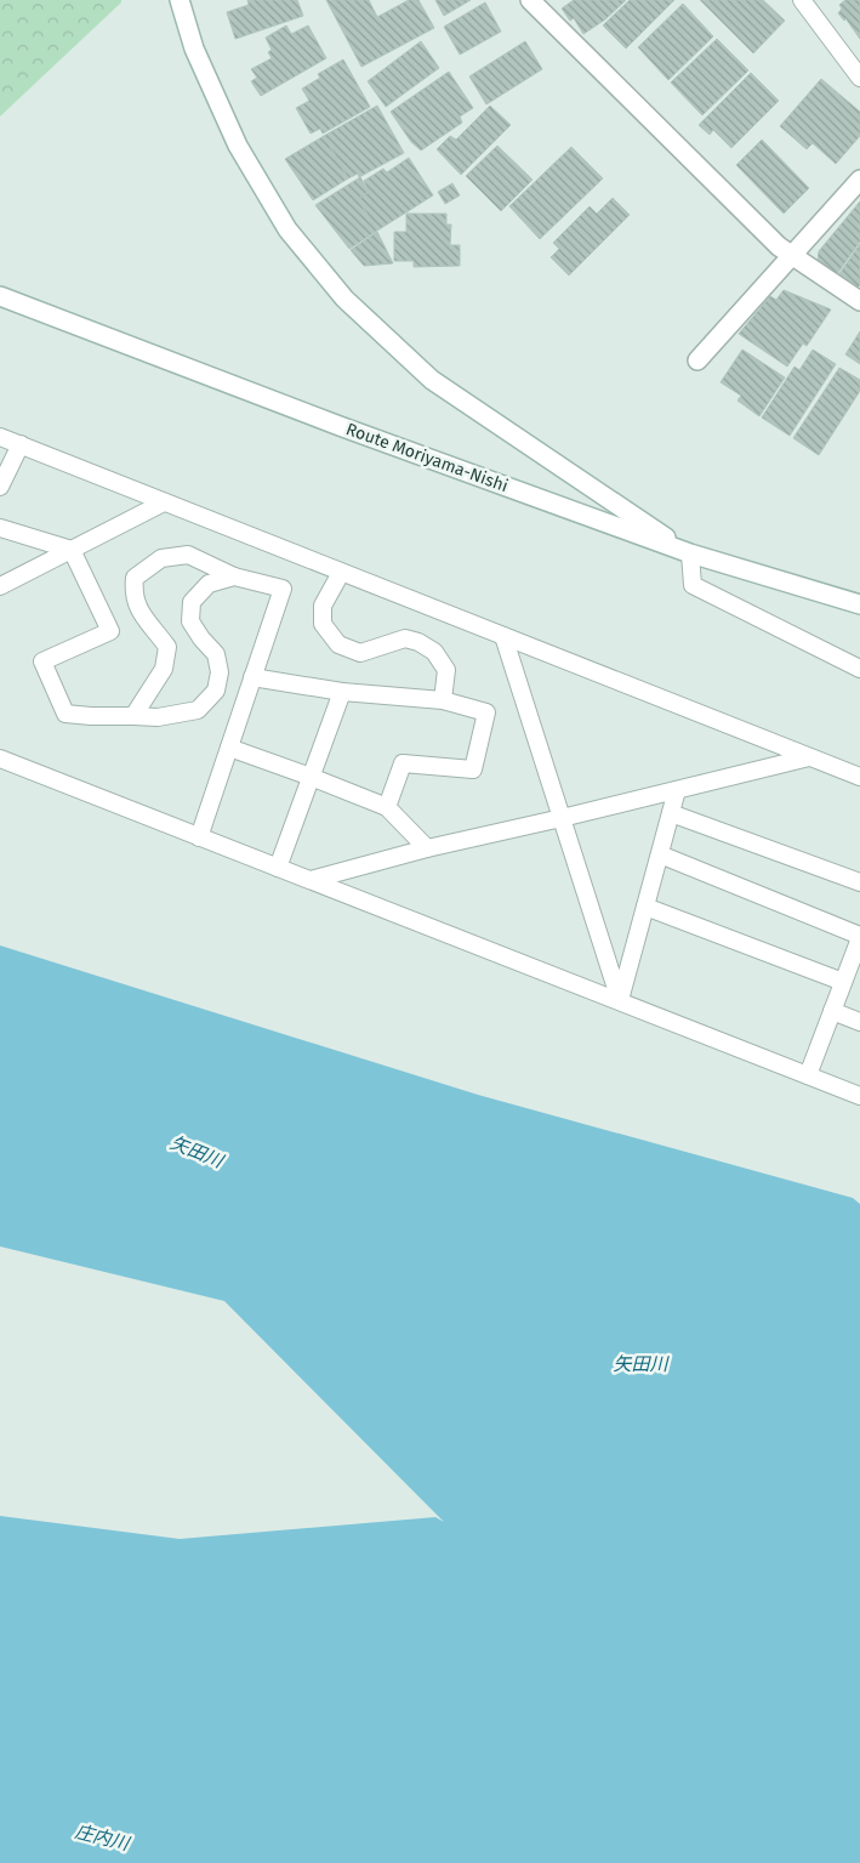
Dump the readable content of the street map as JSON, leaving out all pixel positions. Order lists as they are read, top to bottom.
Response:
{
  "streets": {
    "street": ["Route Moriyama-Nishi"]
  },
  "water": ["矢田川", "庄内川"]
}
